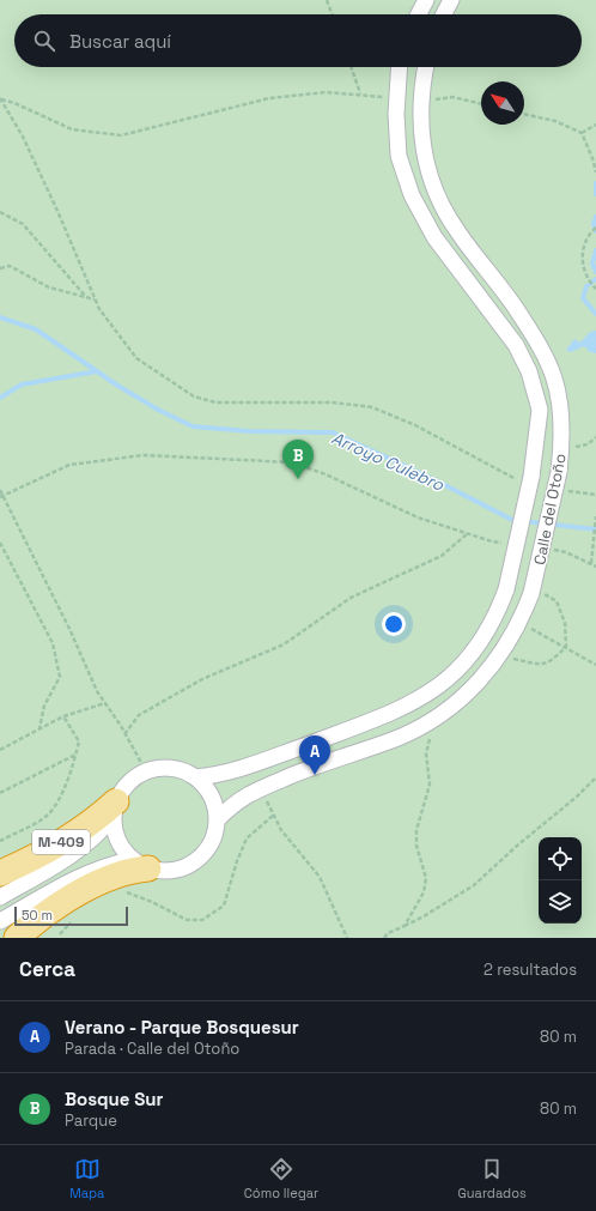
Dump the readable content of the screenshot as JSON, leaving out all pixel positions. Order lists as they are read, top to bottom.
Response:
{
  "streets": {
    "highway": ["M-409"],
    "street": ["Calle del Otoño"]
  },
  "crossings": [
    ["Calle del Otoño", "M-409"]
  ],
  "water": ["Arroyo Culebro"],
  "scale_bar": "50 m",
  "north": "top left",
  "page": {
    "search": "Buscar aquí",
    "pins": ["B", "A"],
    "scale": "50 m",
    "heading": ["Cerca", "2 resultados"],
    "list": [
      {
        "mark": "A",
        "name": "Verano - Parque Bosquesur",
        "note": "Parada · Calle del Otoño",
        "value": "80 m"
      },
      {
        "mark": "B",
        "name": "Bosque Sur",
        "note": "Parque",
        "value": "80 m"
      }
    ],
    "nav": ["Mapa", "Cómo llegar", "Guardados"]
  }
}
